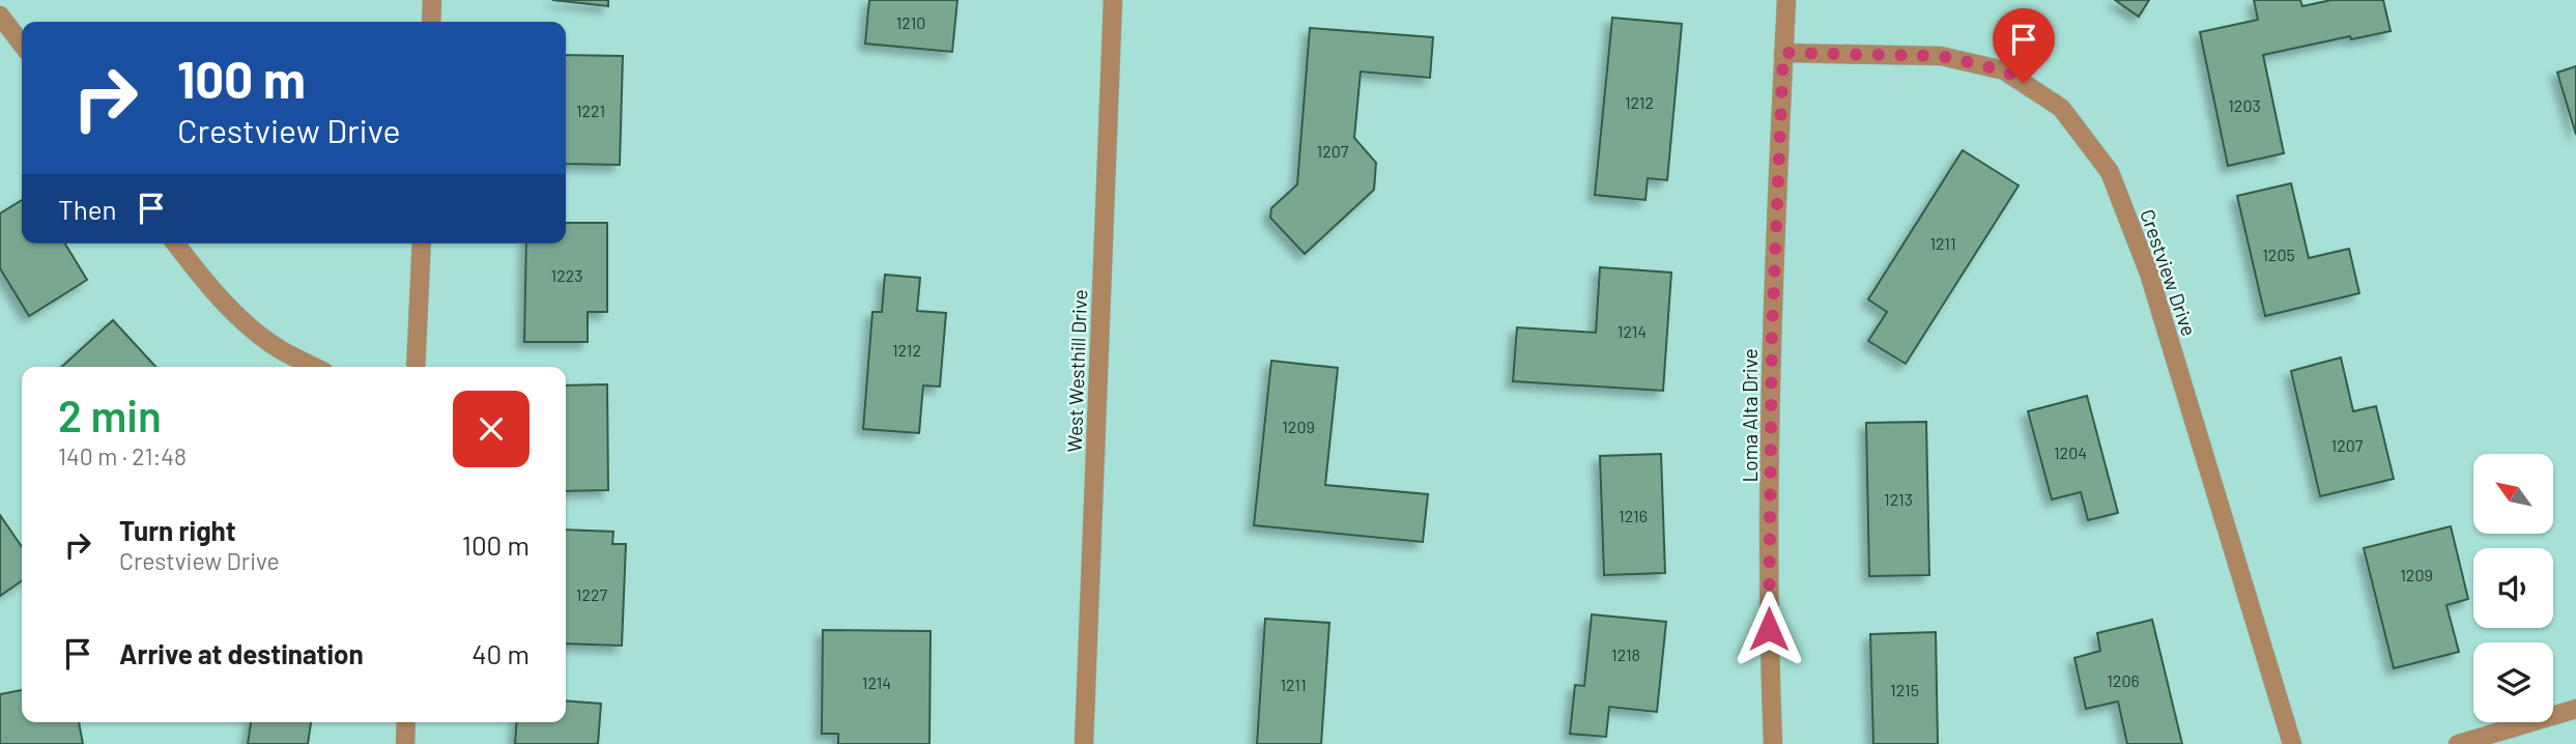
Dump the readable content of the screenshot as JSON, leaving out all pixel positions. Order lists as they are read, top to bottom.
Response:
{
  "streets": {
    "street": ["Crestview Drive", "West Westhill Drive", "Loma Alta Drive"]
  },
  "crossings": [
    ["Crestview Drive", "Loma Alta Drive"]
  ],
  "house_numbers": [
    "1210",
    "1212",
    "1203",
    "1221",
    "1207",
    "1211",
    "1205",
    "1223",
    "1214",
    "1212",
    "1209",
    "1207",
    "1204",
    "1213",
    "1216",
    "1209",
    "1227",
    "1218",
    "1206",
    "1214",
    "1211",
    "1215"
  ],
  "north": "top left",
  "page": {
    "turn": ["100 m", "Crestview Drive"],
    "then": "Then",
    "heading": ["2 min", "140 m · 21:48"],
    "list": [
      {
        "name": "Turn right",
        "note": "Crestview Drive",
        "value": "100 m"
      },
      {
        "name": "Arrive at destination",
        "value": "40 m"
      }
    ]
  }
}
